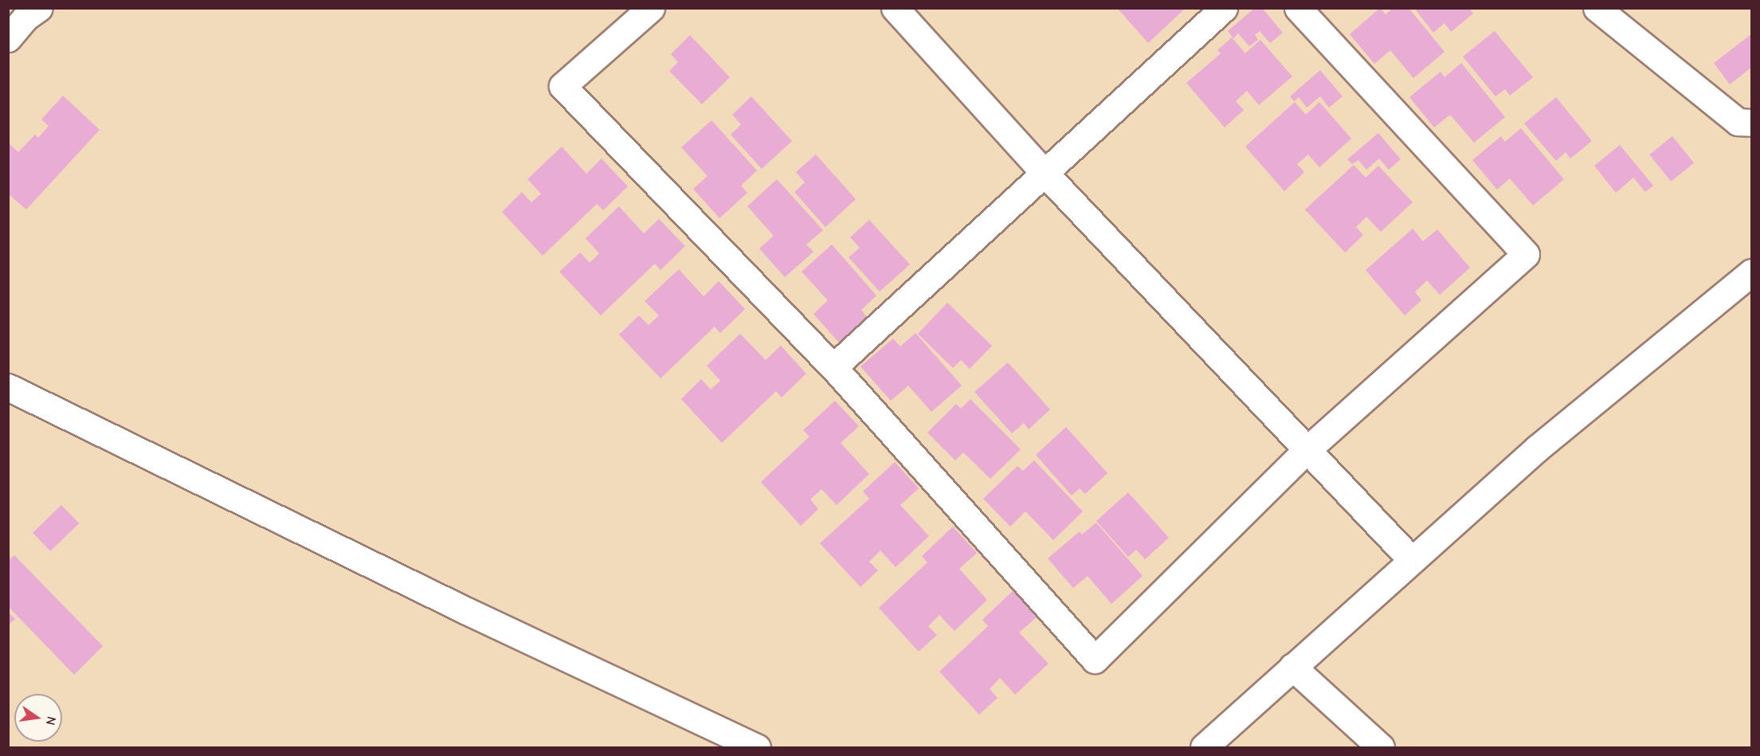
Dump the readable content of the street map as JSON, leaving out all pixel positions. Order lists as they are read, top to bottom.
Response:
{
  "north": "right"
}
